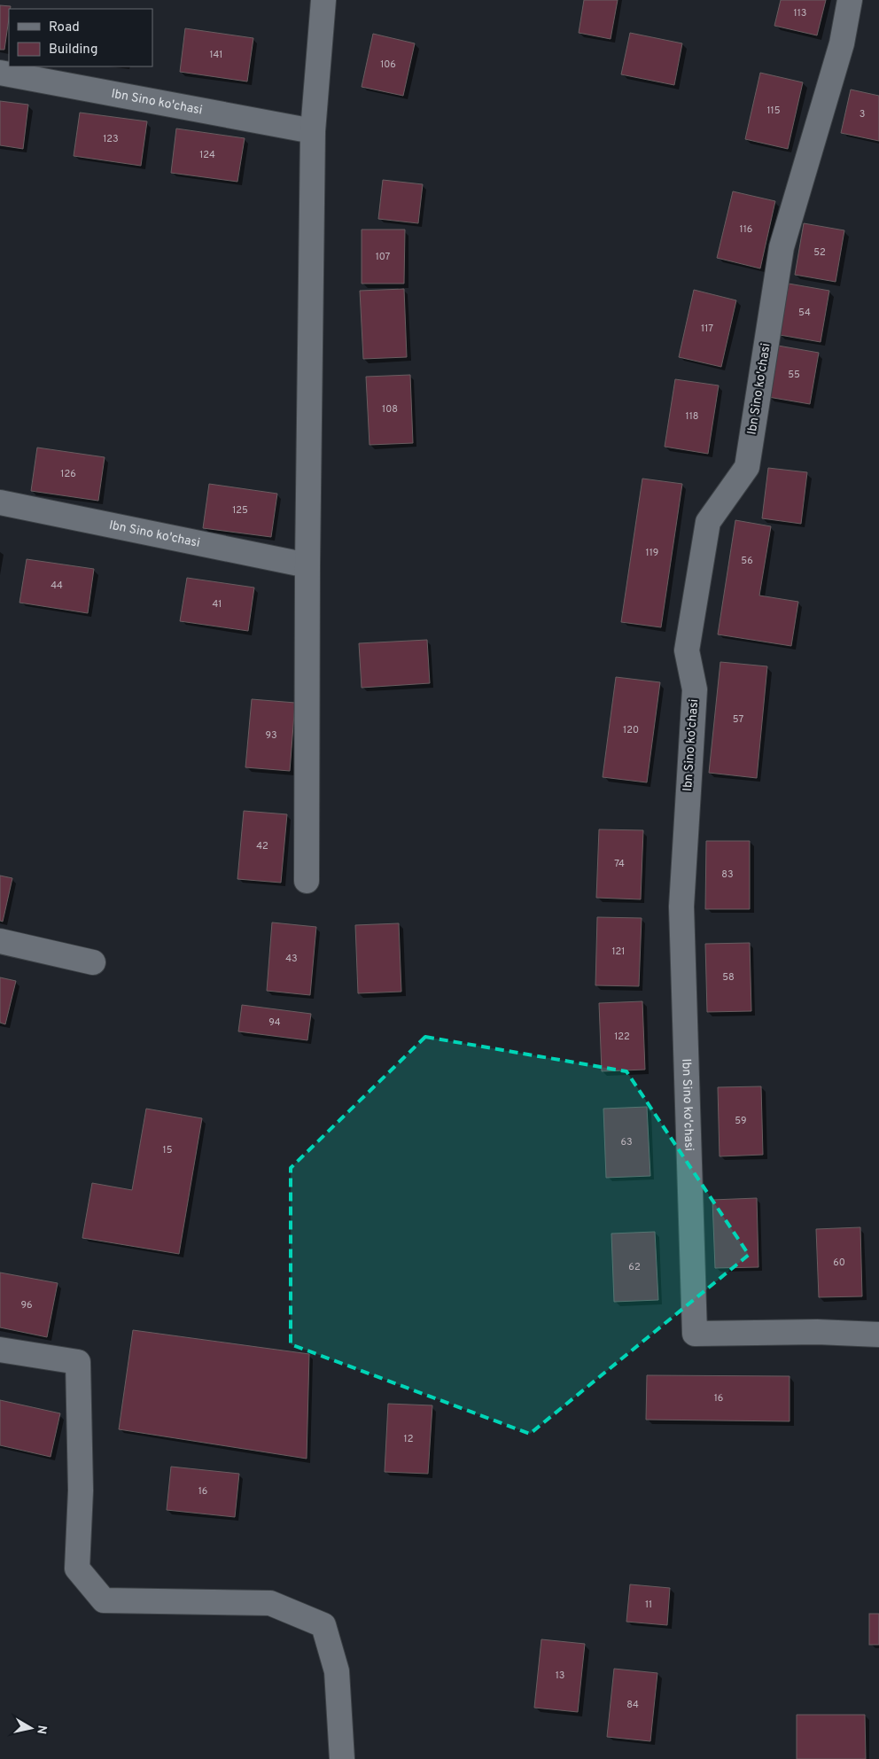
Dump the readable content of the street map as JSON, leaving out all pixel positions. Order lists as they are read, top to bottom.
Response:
{
  "streets": {
    "street": ["Ibn Sino ko'chasi"]
  },
  "house_numbers": [
    "113",
    "141",
    "106",
    "115",
    "3",
    "123",
    "124",
    "116",
    "52",
    "107",
    "54",
    "117",
    "55",
    "108",
    "118",
    "126",
    "125",
    "119",
    "56",
    "44",
    "41",
    "57",
    "120",
    "93",
    "42",
    "74",
    "83",
    "121",
    "43",
    "58",
    "94",
    "122",
    "59",
    "63",
    "15",
    "60",
    "62",
    "96",
    "16",
    "12",
    "16",
    "11",
    "13",
    "84"
  ],
  "legend": ["Road", "Building"],
  "north": "right"
}
